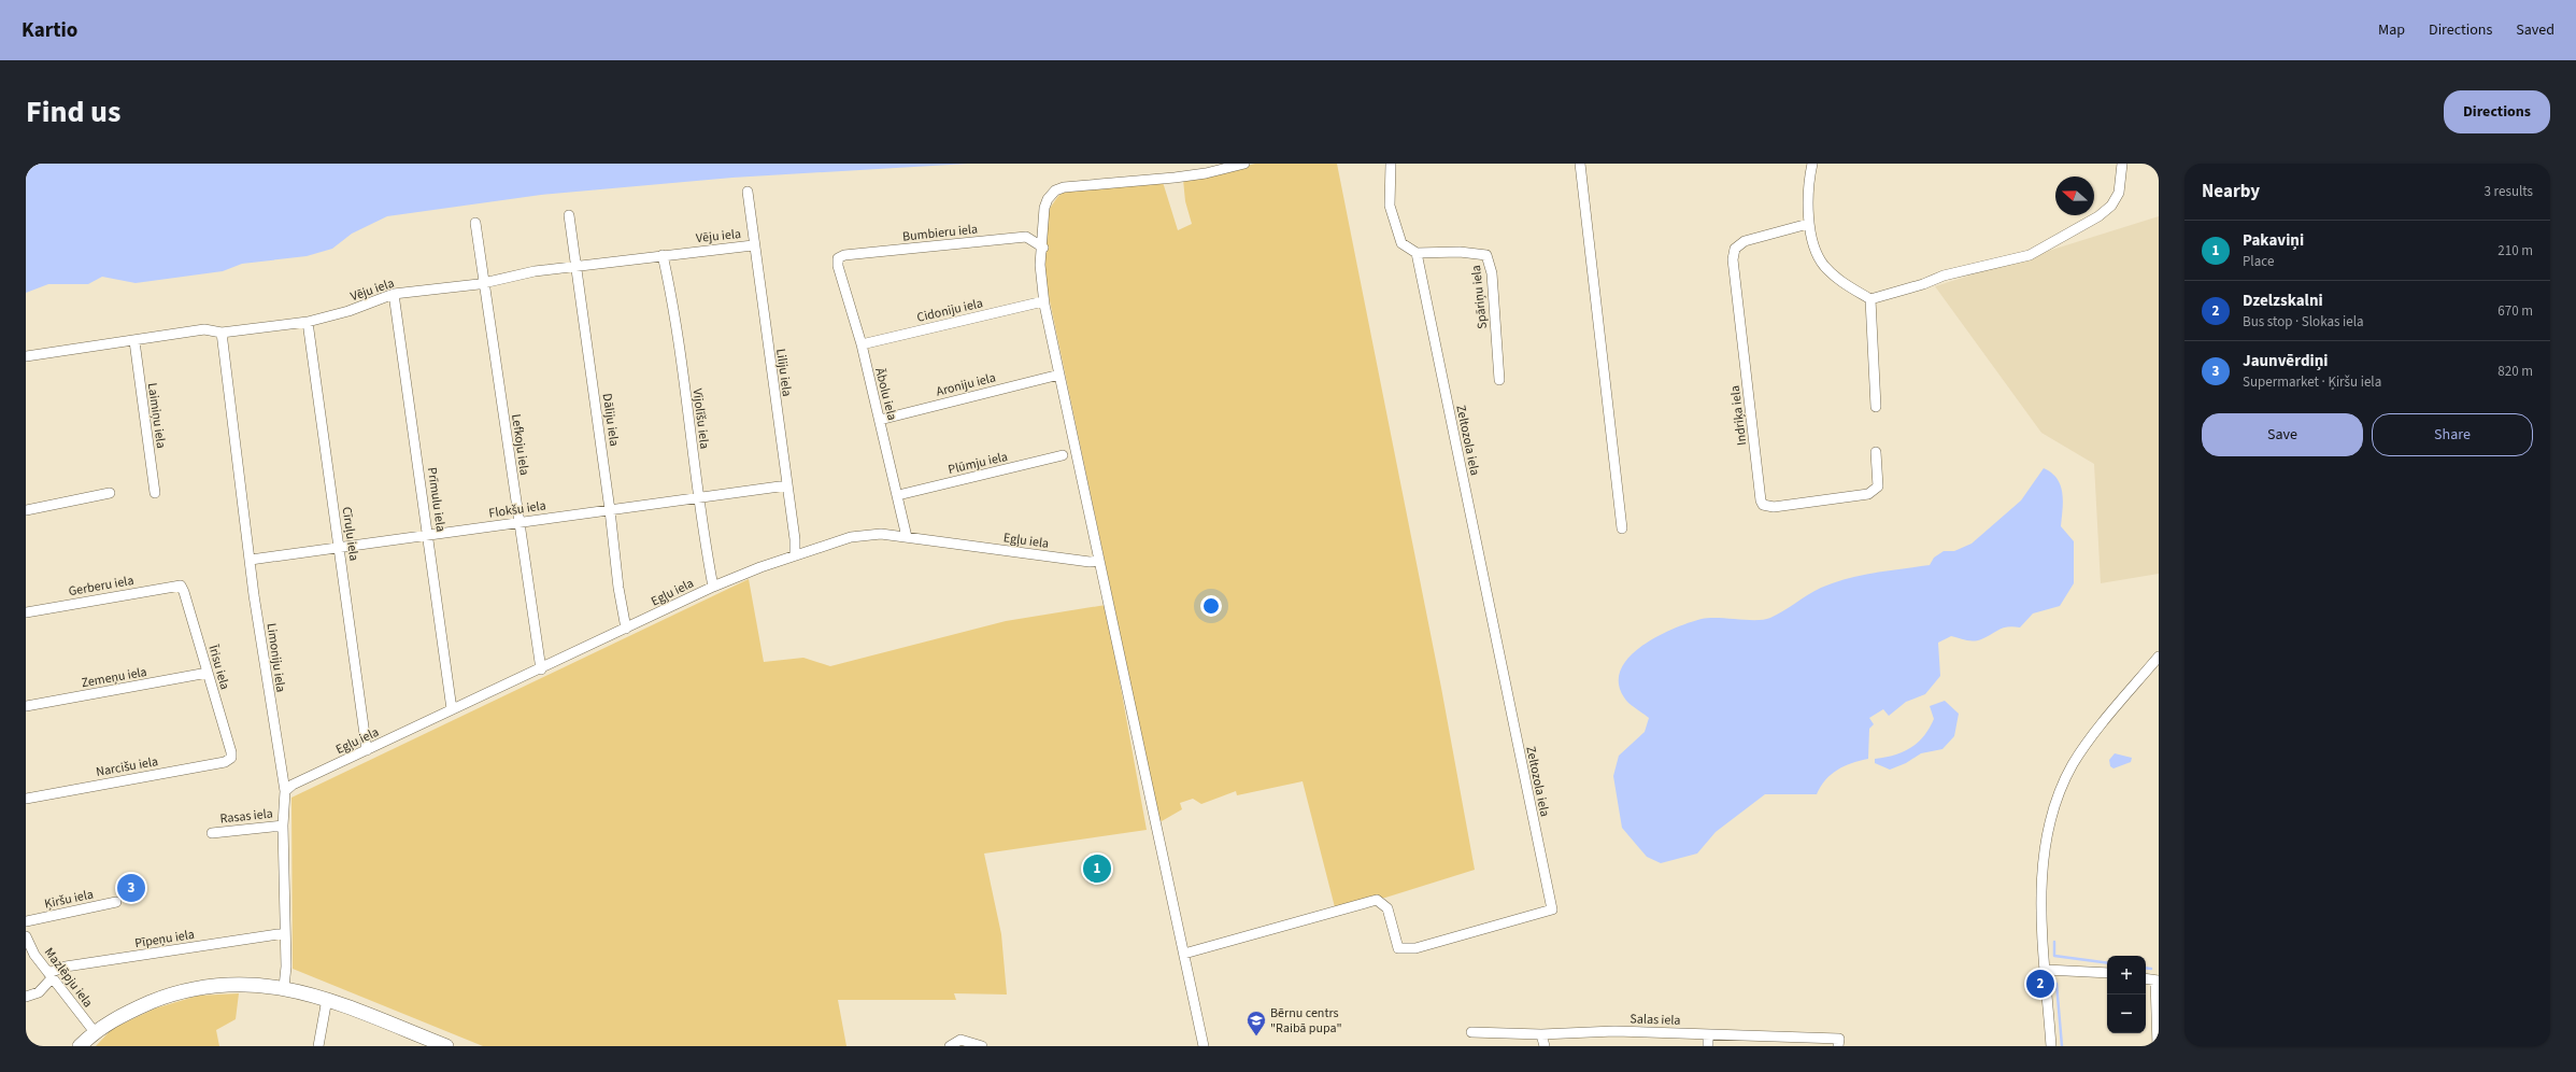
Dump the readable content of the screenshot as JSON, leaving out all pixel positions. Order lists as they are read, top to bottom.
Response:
{
  "streets": {
    "street": [
      "Bumbieru iela",
      "Vēju iela",
      "Spāriņu iela",
      "Cidoniju iela",
      "Liliju iela",
      "Aroniju iela",
      "Ābolu iela",
      "Laimiņu iela",
      "Indriķa iela",
      "Vijolīšu iela",
      "Dāliju iela",
      "Zeltozola iela",
      "Lefkoju iela",
      "Plūmju iela",
      "Prīmulu iela",
      "Flokšu iela",
      "Cīruļu iela",
      "Egļu iela",
      "Gerberu iela",
      "Limoniju iela",
      "Īrisu iela",
      "Zemeņu iela",
      "Narcišu iela",
      "Rasas iela",
      "Ķiršu iela",
      "Pīpeņu iela",
      "Mazlēpju iela",
      "Salas iela"
    ]
  },
  "crossings": [
    ["Bumbieru iela", "Ābolu iela"],
    ["Vēju iela", "Liliju iela"],
    ["Vēju iela", "Laimiņu iela"],
    ["Vēju iela", "Vijolīšu iela"],
    ["Vēju iela", "Dāliju iela"],
    ["Vēju iela", "Lefkoju iela"],
    ["Vēju iela", "Prīmulu iela"],
    ["Vēju iela", "Cīruļu iela"],
    ["Vēju iela", "Limoniju iela"],
    ["Spāriņu iela", "Zeltozola iela"],
    ["Cidoniju iela", "Ābolu iela"],
    ["Liliju iela", "Flokšu iela"],
    ["Liliju iela", "Egļu iela"],
    ["Aroniju iela", "Ābolu iela"],
    ["Ābolu iela", "Plūmju iela"],
    ["Ābolu iela", "Egļu iela"],
    ["Vijolīšu iela", "Flokšu iela"],
    ["Vijolīšu iela", "Egļu iela"],
    ["Dāliju iela", "Flokšu iela"],
    ["Dāliju iela", "Egļu iela"],
    ["Lefkoju iela", "Flokšu iela"],
    ["Lefkoju iela", "Egļu iela"],
    ["Prīmulu iela", "Flokšu iela"],
    ["Prīmulu iela", "Egļu iela"],
    ["Flokšu iela", "Cīruļu iela"],
    ["Flokšu iela", "Limoniju iela"],
    ["Cīruļu iela", "Egļu iela"],
    ["Egļu iela", "Limoniju iela"],
    ["Gerberu iela", "Īrisu iela"],
    ["Limoniju iela", "Rasas iela"],
    ["Limoniju iela", "Pīpeņu iela"],
    ["Īrisu iela", "Zemeņu iela"],
    ["Īrisu iela", "Narcišu iela"],
    ["Pīpeņu iela", "Mazlēpju iela"]
  ],
  "places": {
    "school or university": ["Bērnu centrs \"Raibā pupa\""]
  },
  "north": "left",
  "page": {
    "header": "Kartio",
    "nav": ["Map", "Directions", "Saved"],
    "title": "Find us",
    "buttons": [
      "Directions",
      ["Save", "Share"]
    ],
    "heading": ["Nearby", "3 results"],
    "list": [
      {
        "mark": "1",
        "name": "Pakaviņi",
        "note": "Place",
        "value": "210 m"
      },
      {
        "mark": "2",
        "name": "Dzelzskalni",
        "note": "Bus stop · Slokas iela",
        "value": "670 m"
      },
      {
        "mark": "3",
        "name": "Jaunvērdiņi",
        "note": "Supermarket · Ķiršu iela",
        "value": "820 m"
      }
    ],
    "pins": ["1", "3", "2"],
    "map_buttons": ["+", "−"]
  }
}
